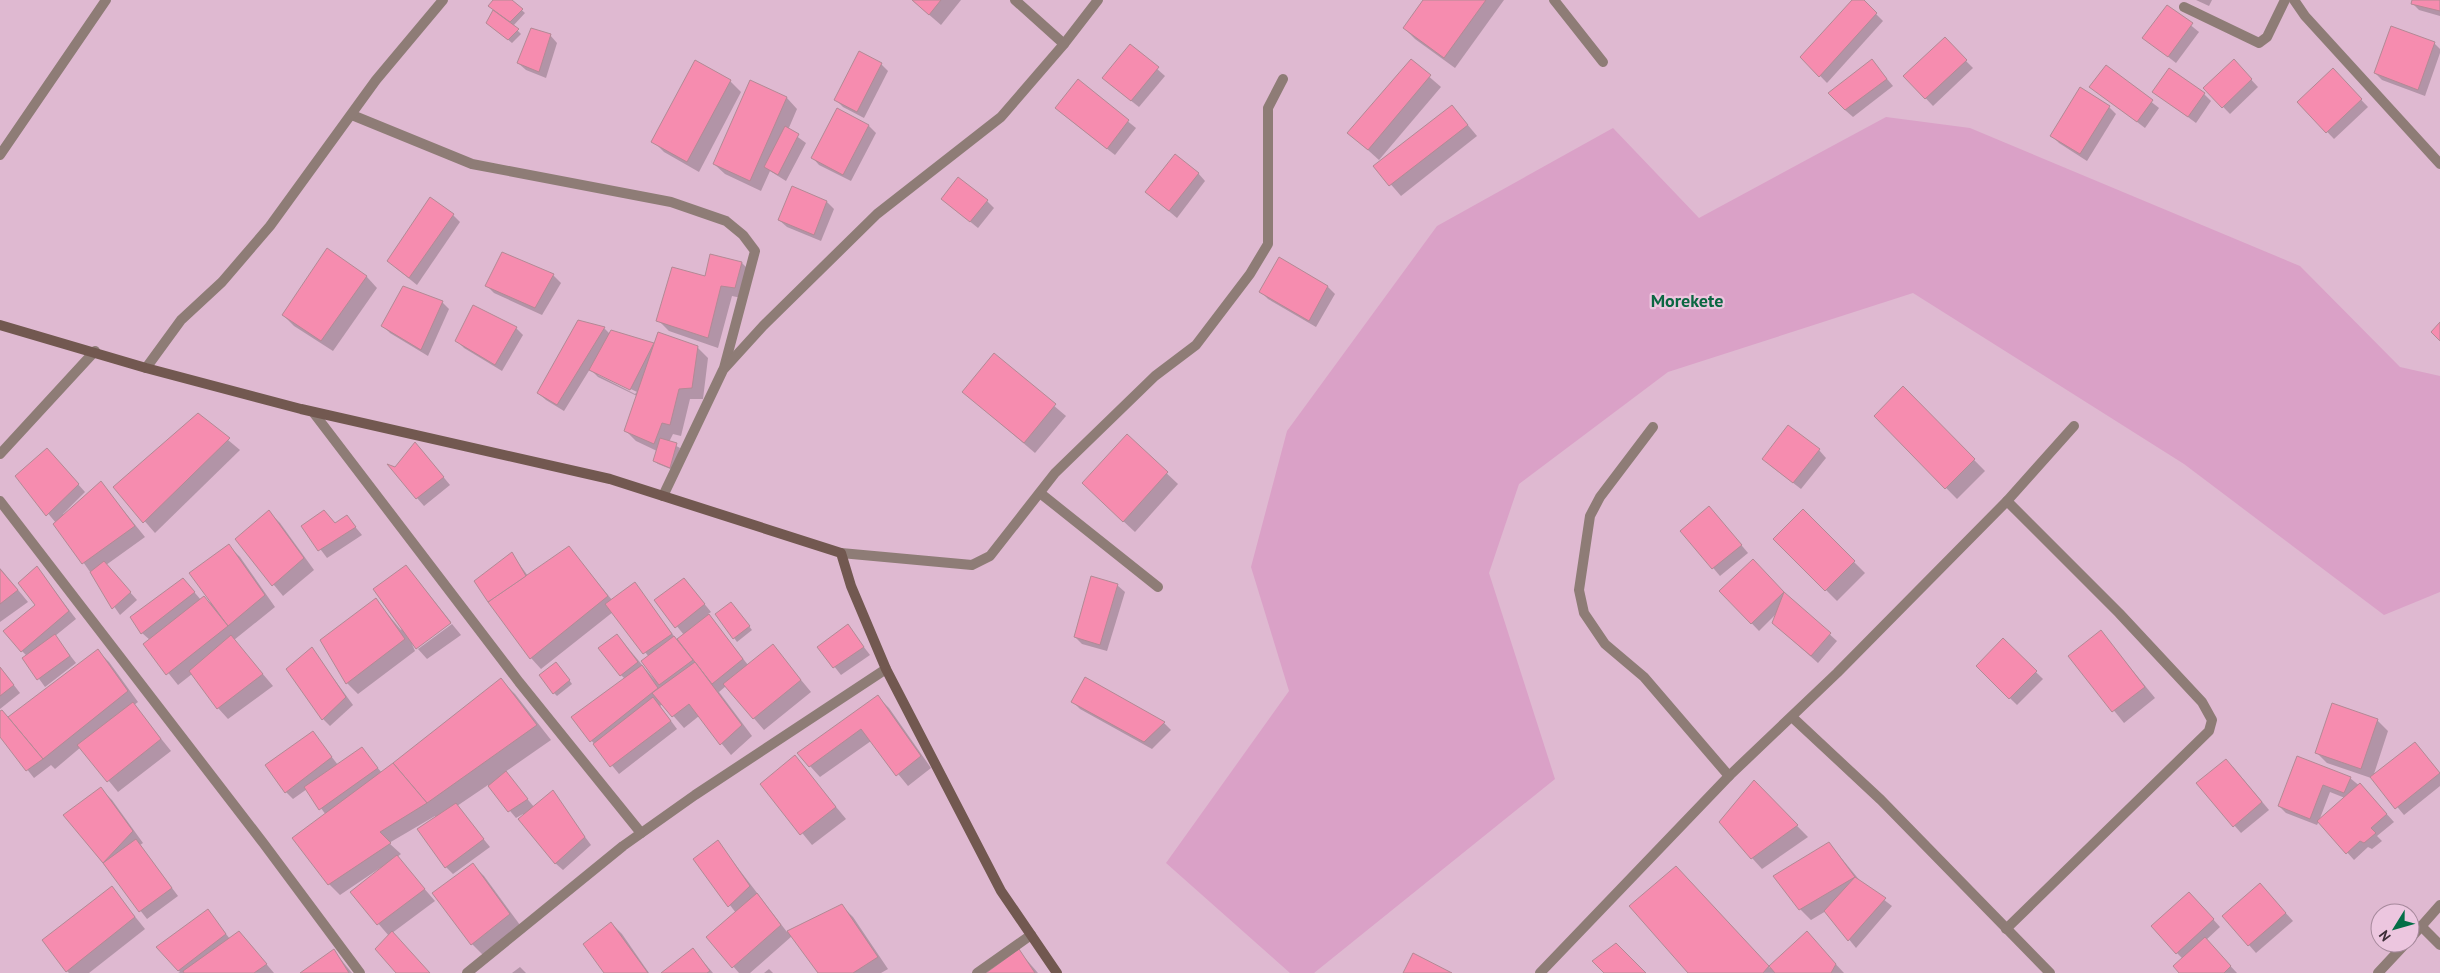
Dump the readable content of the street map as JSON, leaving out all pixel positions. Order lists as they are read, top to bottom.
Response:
{
  "districts": ["Morekete"],
  "north": "bottom left"
}
